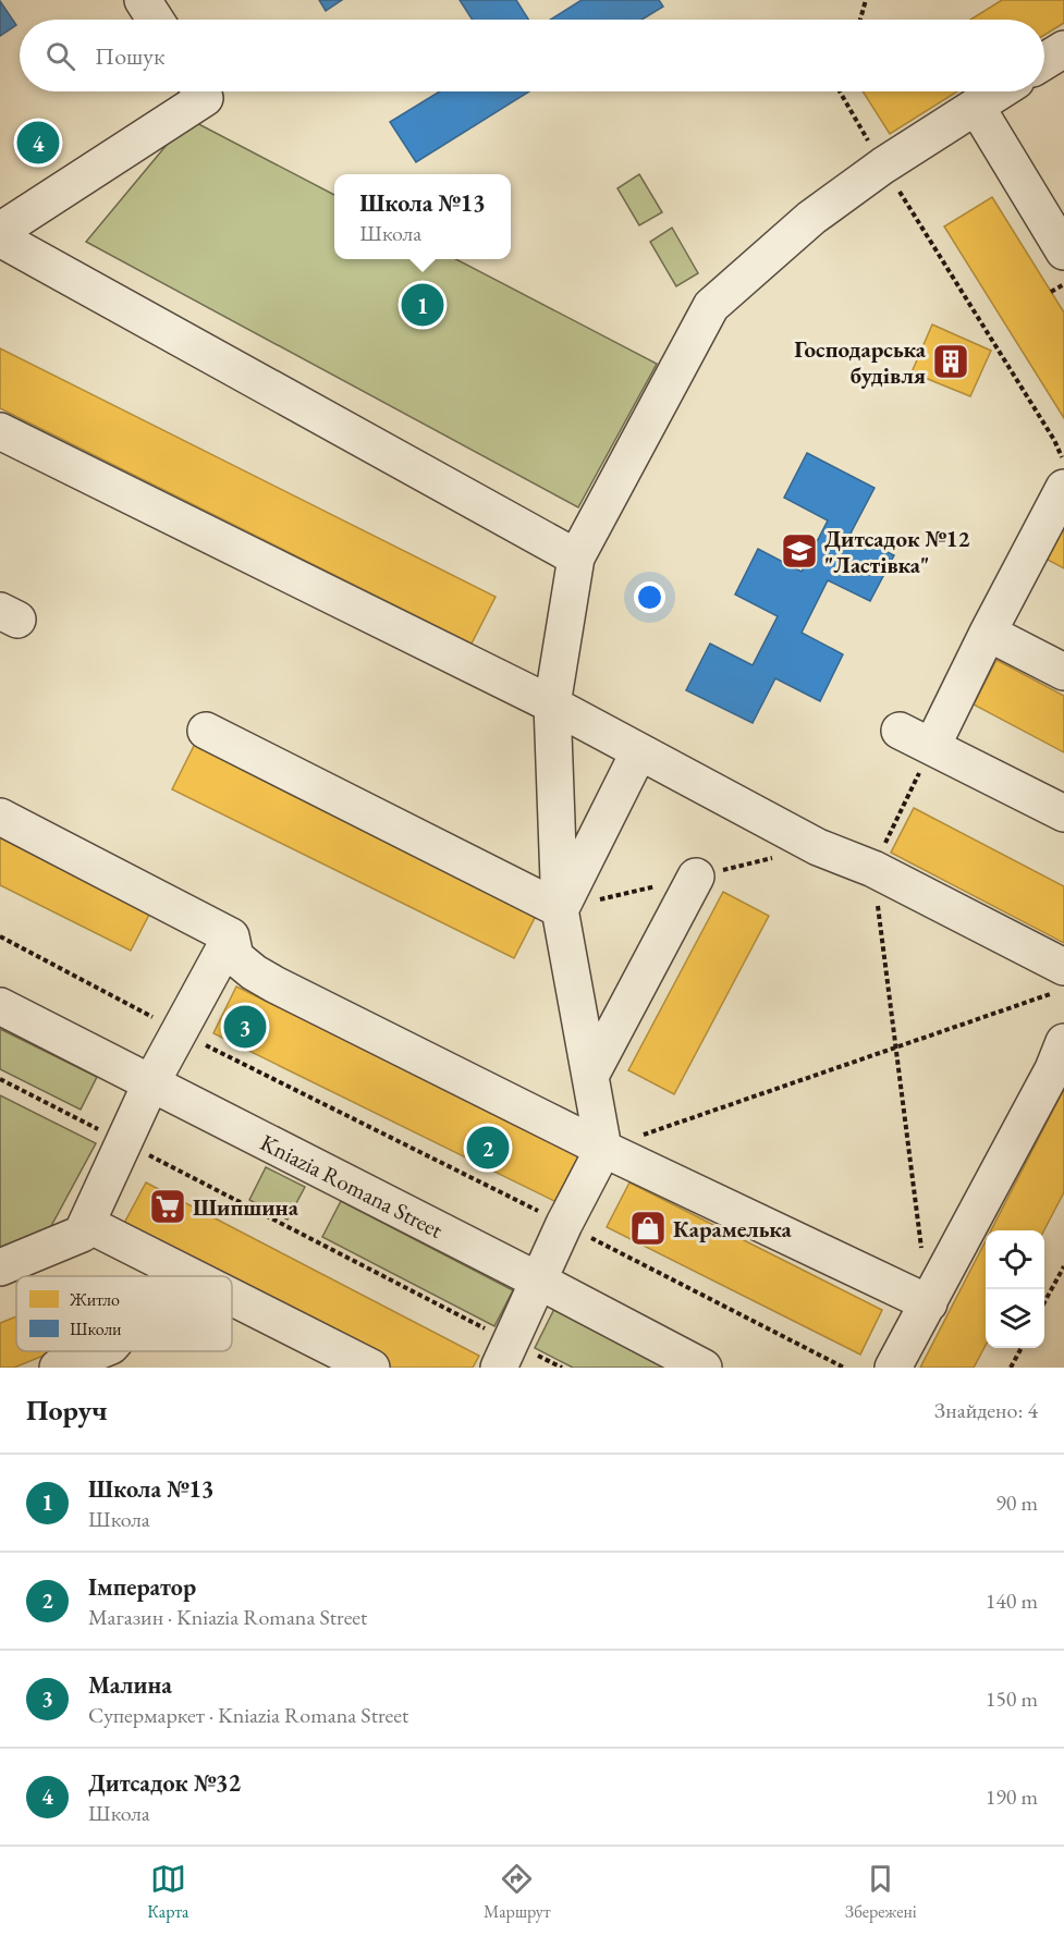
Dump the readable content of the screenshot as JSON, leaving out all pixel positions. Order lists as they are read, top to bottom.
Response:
{
  "streets": {
    "street": ["Kniazia Romana Street"]
  },
  "places": {
    "building": ["Господарська будівля"],
    "school or university": ["Дитсадок №12 \"Ластівка\""],
    "supermarket": ["Шипшина"],
    "shop": ["Карамелька"]
  },
  "legend": ["Житло", "Школи"],
  "page": {
    "search": "Пошук",
    "pins": [
      "4",
      "1",
      "3",
      "2"
    ],
    "popup": ["Школа №13", "Школа"],
    "heading": ["Поруч", "Знайдено: 4"],
    "list": [
      {
        "mark": "1",
        "name": "Школа №13",
        "note": "Школа",
        "value": "90 m"
      },
      {
        "mark": "2",
        "name": "Імператор",
        "note": "Магазин · Kniazia Romana Street",
        "value": "140 m"
      },
      {
        "mark": "3",
        "name": "Малина",
        "note": "Супермаркет · Kniazia Romana Street",
        "value": "150 m"
      },
      {
        "mark": "4",
        "name": "Дитсадок №32",
        "note": "Школа",
        "value": "190 m"
      }
    ],
    "nav": ["Карта", "Маршрут", "Збережені"]
  }
}
